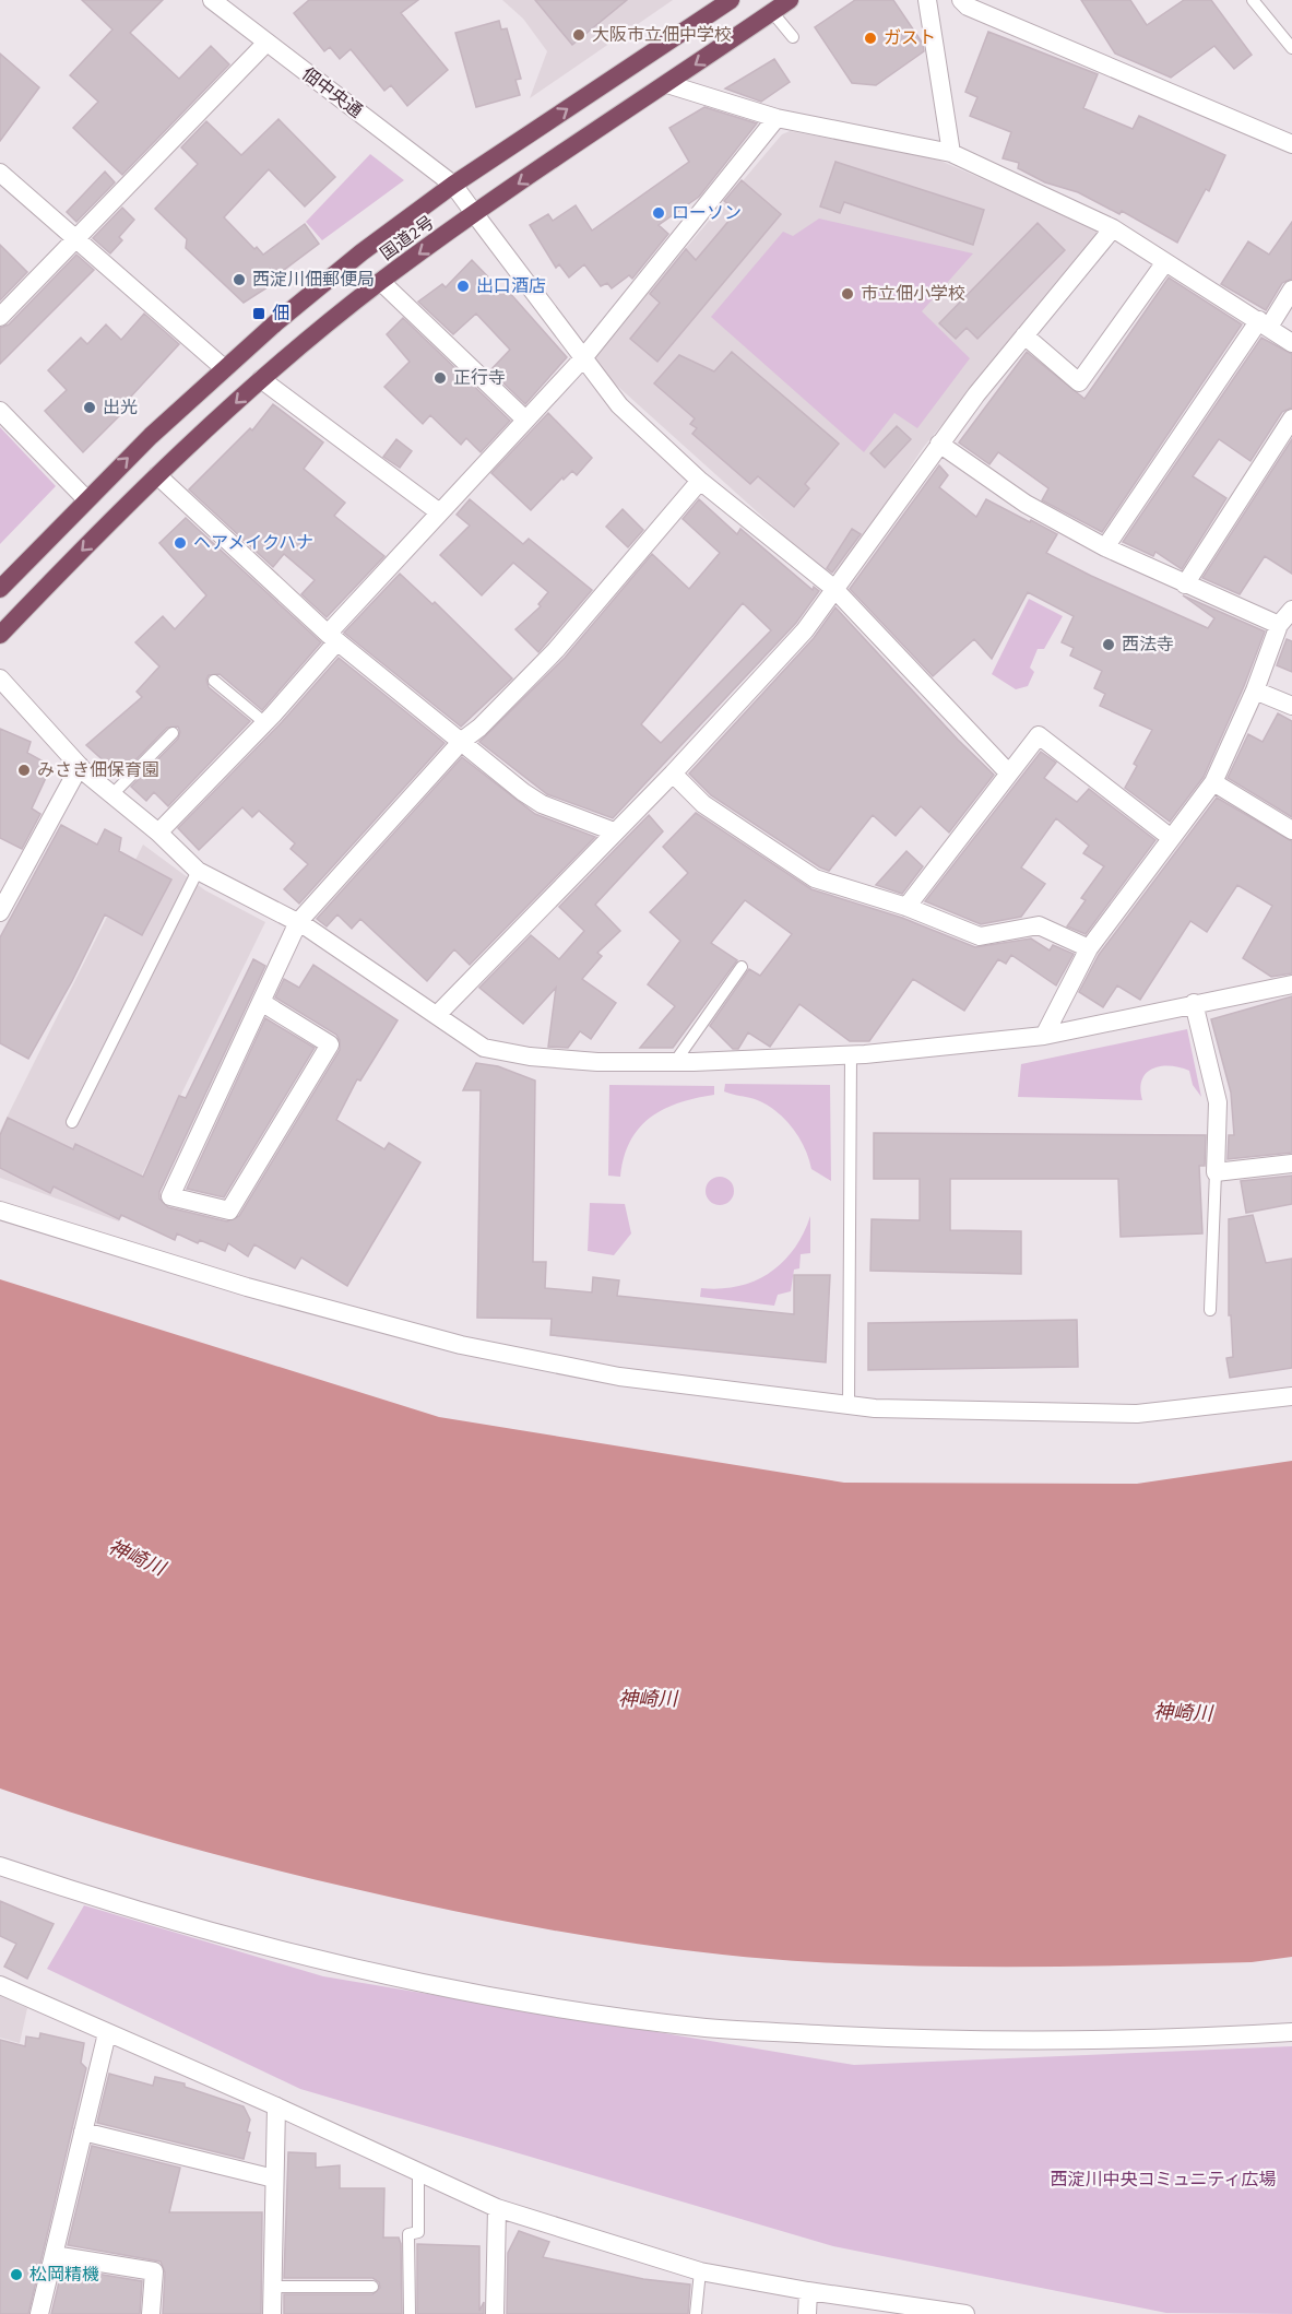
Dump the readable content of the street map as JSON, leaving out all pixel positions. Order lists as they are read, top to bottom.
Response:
{
  "streets": {
    "highway": ["国道2号"],
    "street": ["佃中央通"]
  },
  "crossings": [
    ["佃中央通", "国道2号"]
  ],
  "water": ["神崎川"],
  "parks": ["西淀川中央コミュニティ広場"],
  "places": {
    "other": [
      "大阪市立佃中学校",
      "ガスト",
      "ローソン",
      "西淀川佃郵便局",
      "出口酒店",
      "市立佃小学校",
      "正行寺",
      "出光",
      "ヘアメイクハナ",
      "西法寺",
      "みさき佃保育園",
      "松岡精機"
    ],
    "transit": ["佃"]
  }
}
